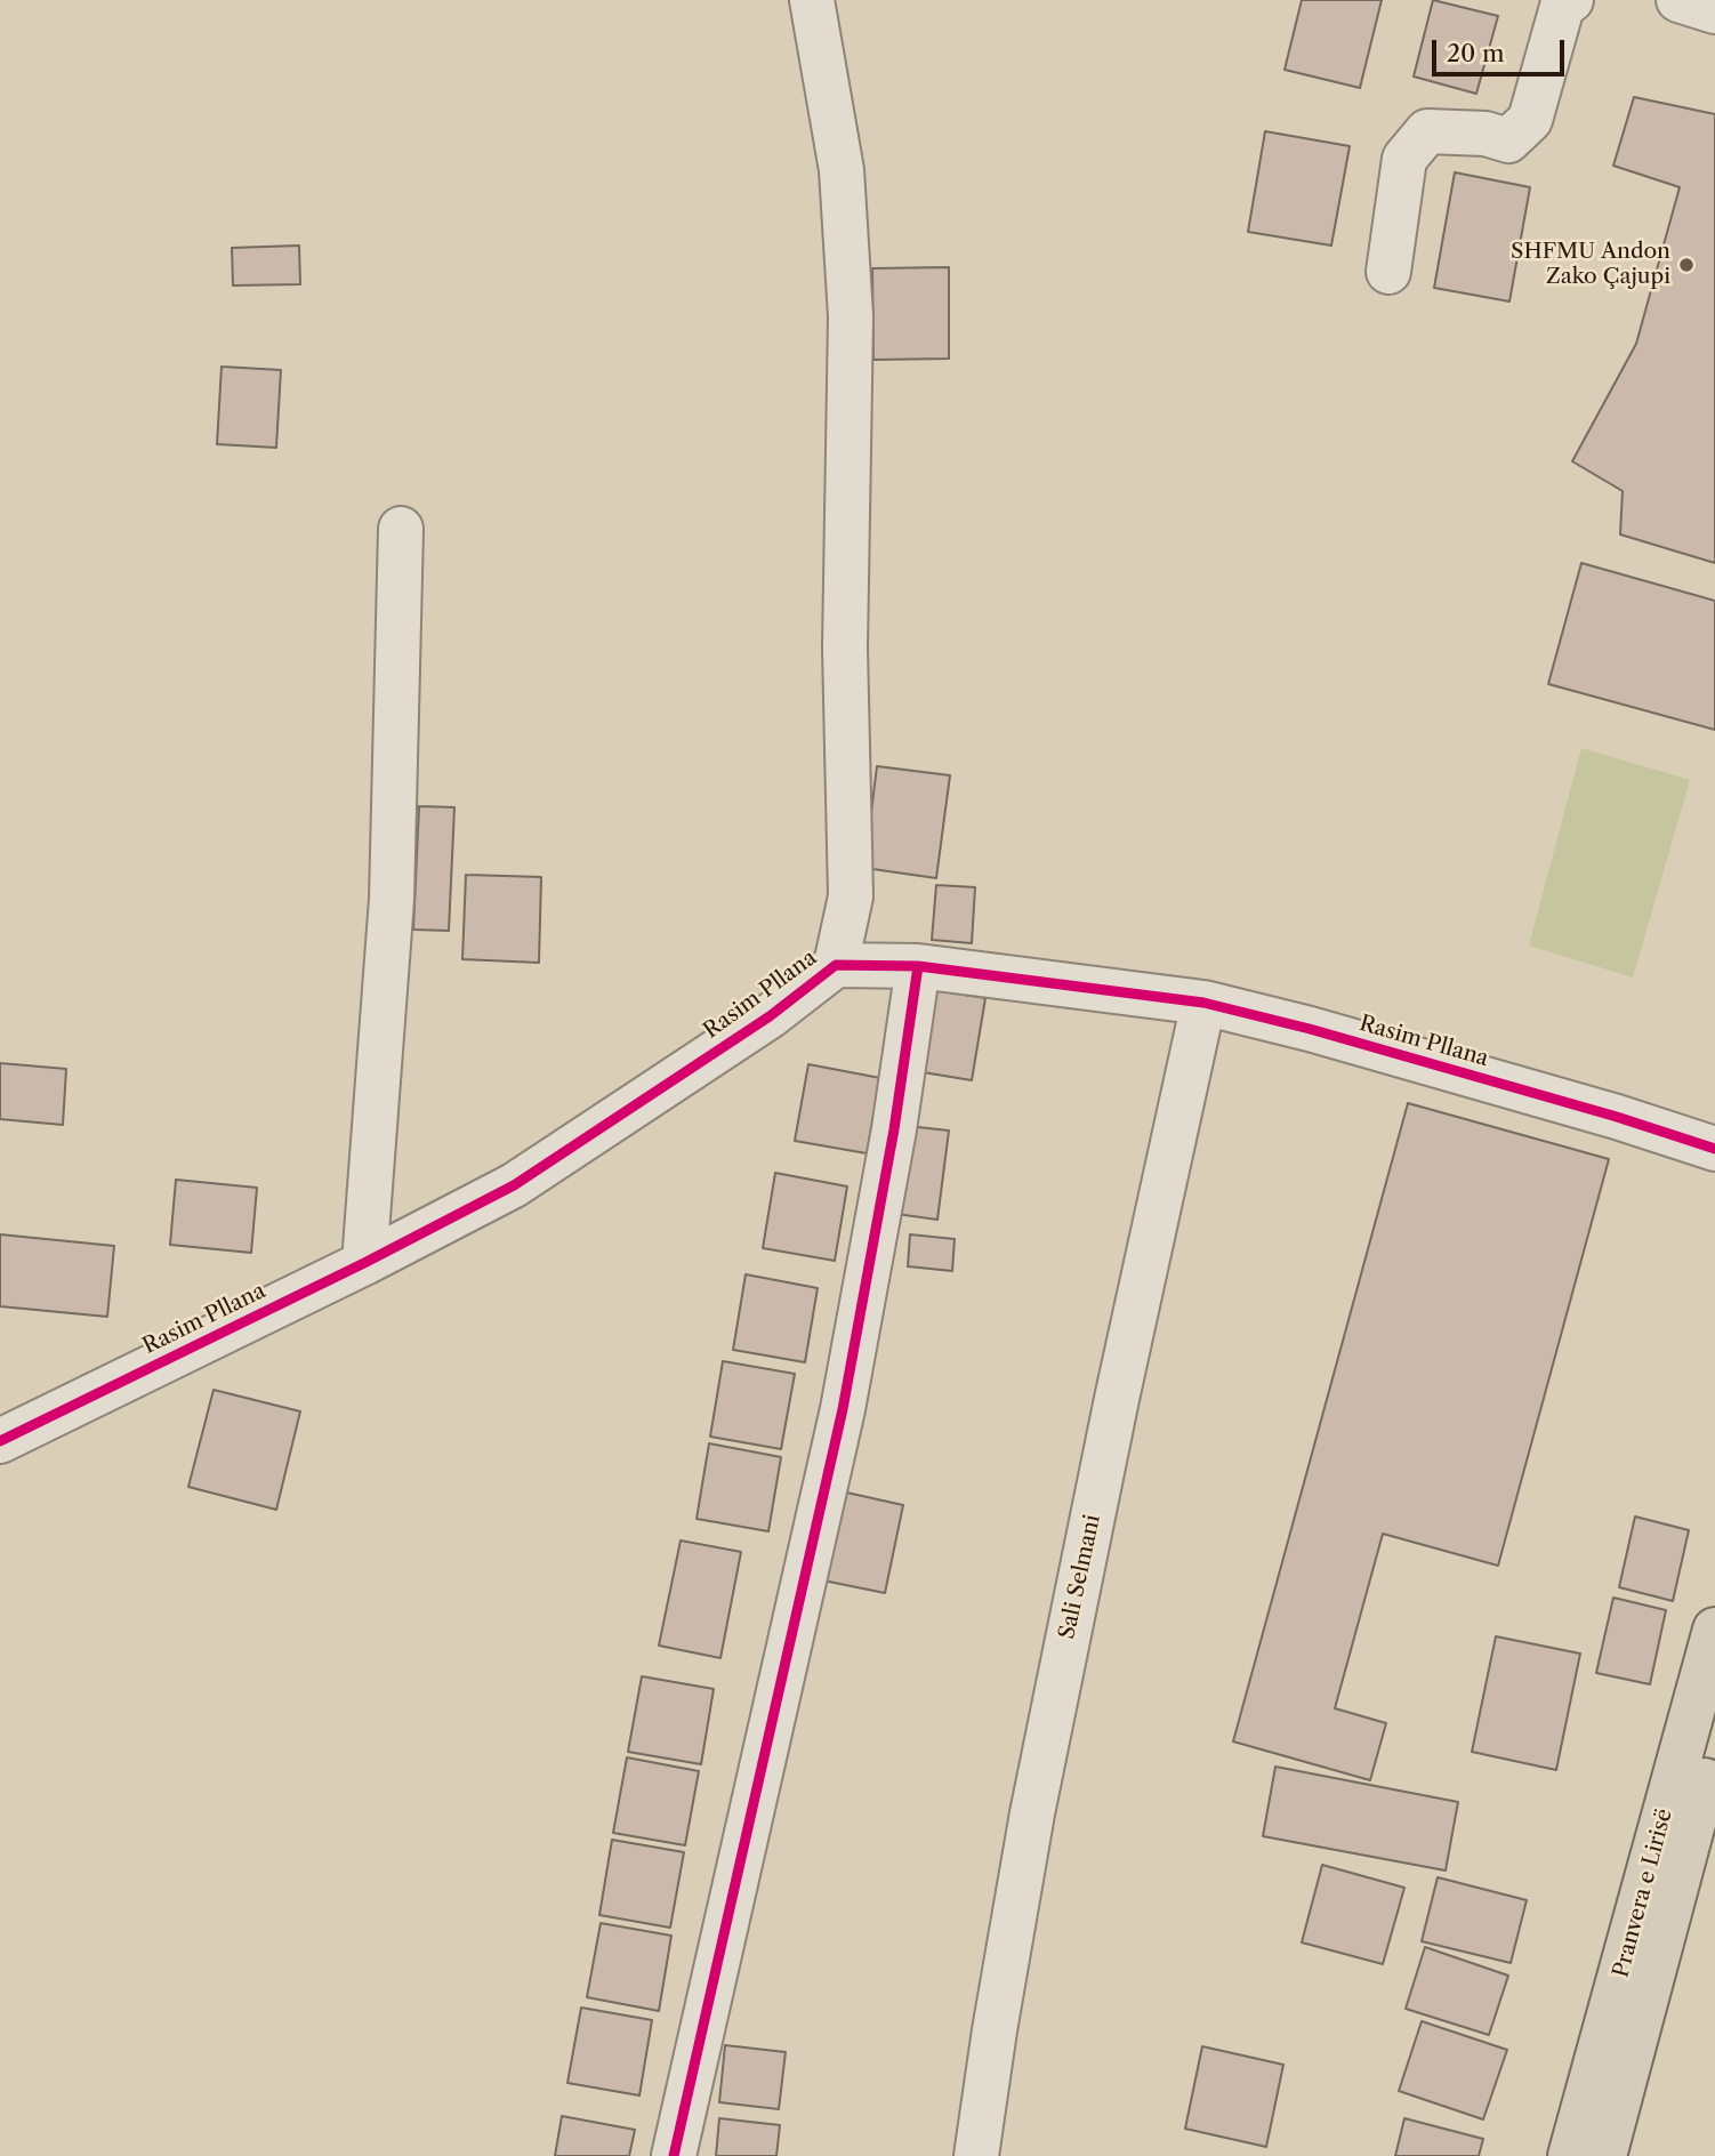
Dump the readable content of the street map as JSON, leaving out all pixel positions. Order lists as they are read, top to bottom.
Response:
{
  "streets": {
    "main road": ["Pranvera e Lirisë"],
    "street": ["Rasim Pllana", "Sali Selmani"]
  },
  "crossings": [
    ["Rasim Pllana", "Sali Selmani"]
  ],
  "places": ["SHFMU Andon Zako Çajupi"],
  "scale_bar": "20 m"
}
